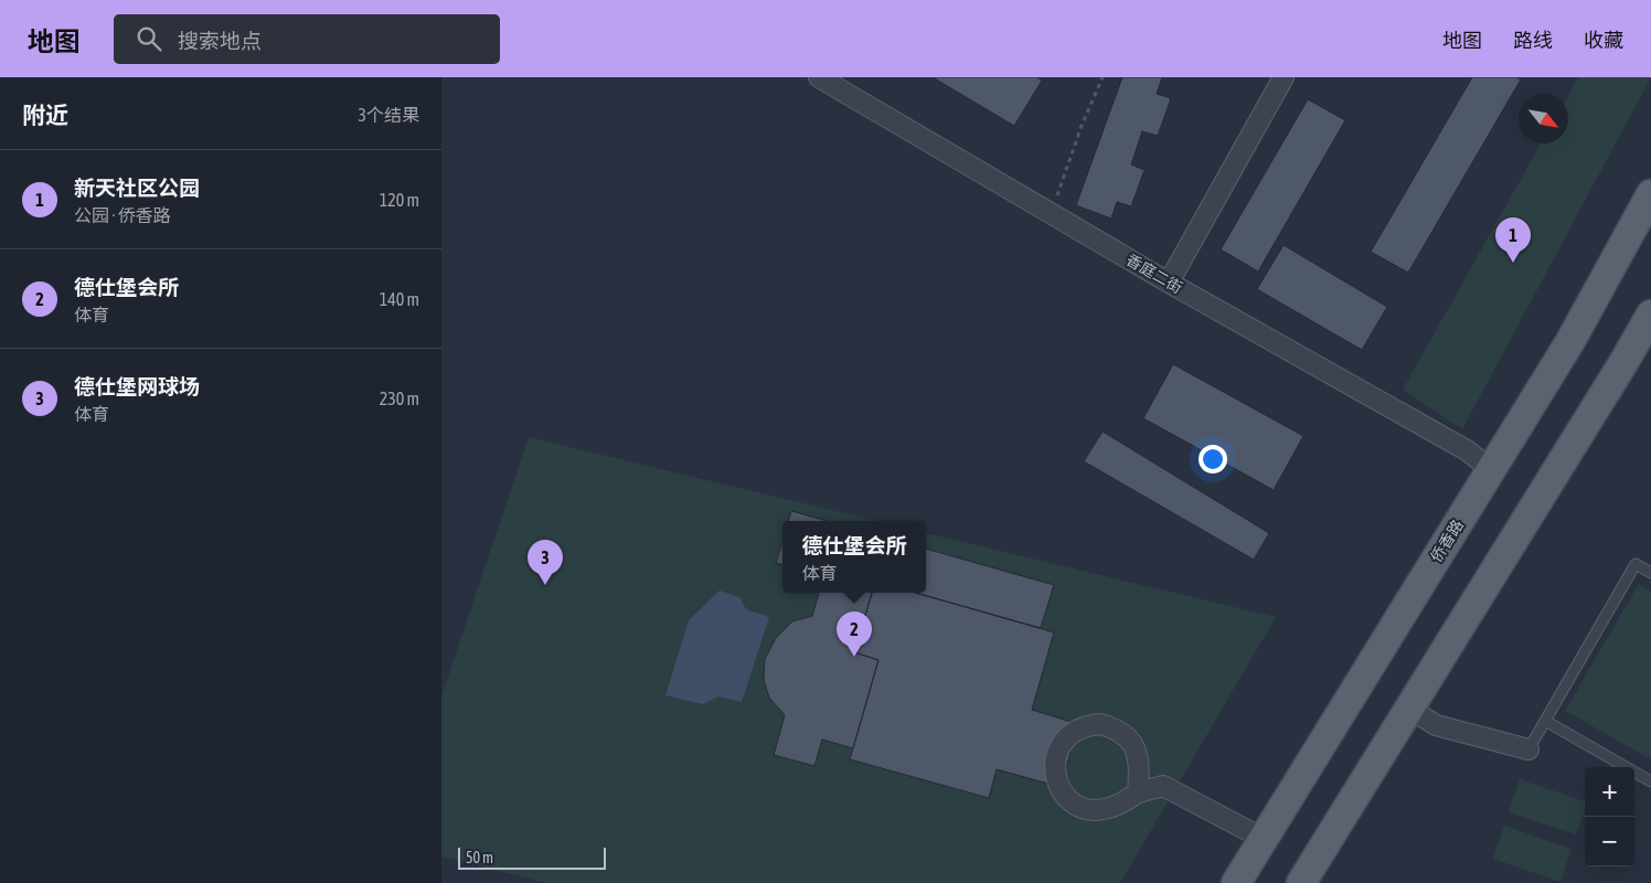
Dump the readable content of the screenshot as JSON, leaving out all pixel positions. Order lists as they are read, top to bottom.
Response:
{
  "streets": {
    "main road": ["侨香路"],
    "street": ["香庭二街"]
  },
  "crossings": [
    ["香庭二街", "侨香路"]
  ],
  "scale_bar": "50 m",
  "north": "bottom right",
  "page": {
    "header": "地图",
    "search": "搜索地点",
    "nav": ["地图", "路线", "收藏"],
    "heading": ["附近", "3个结果"],
    "list": [
      {
        "mark": "1",
        "name": "新天社区公园",
        "note": "公园 · 侨香路",
        "value": "120 m"
      },
      {
        "mark": "2",
        "name": "德仕堡会所",
        "note": "体育",
        "value": "140 m"
      },
      {
        "mark": "3",
        "name": "德仕堡网球场",
        "note": "体育",
        "value": "230 m"
      }
    ],
    "pins": ["1", "3", "2"],
    "popup": ["德仕堡会所", "体育"],
    "map_buttons": ["+", "−"],
    "scale": "50 m"
  }
}
